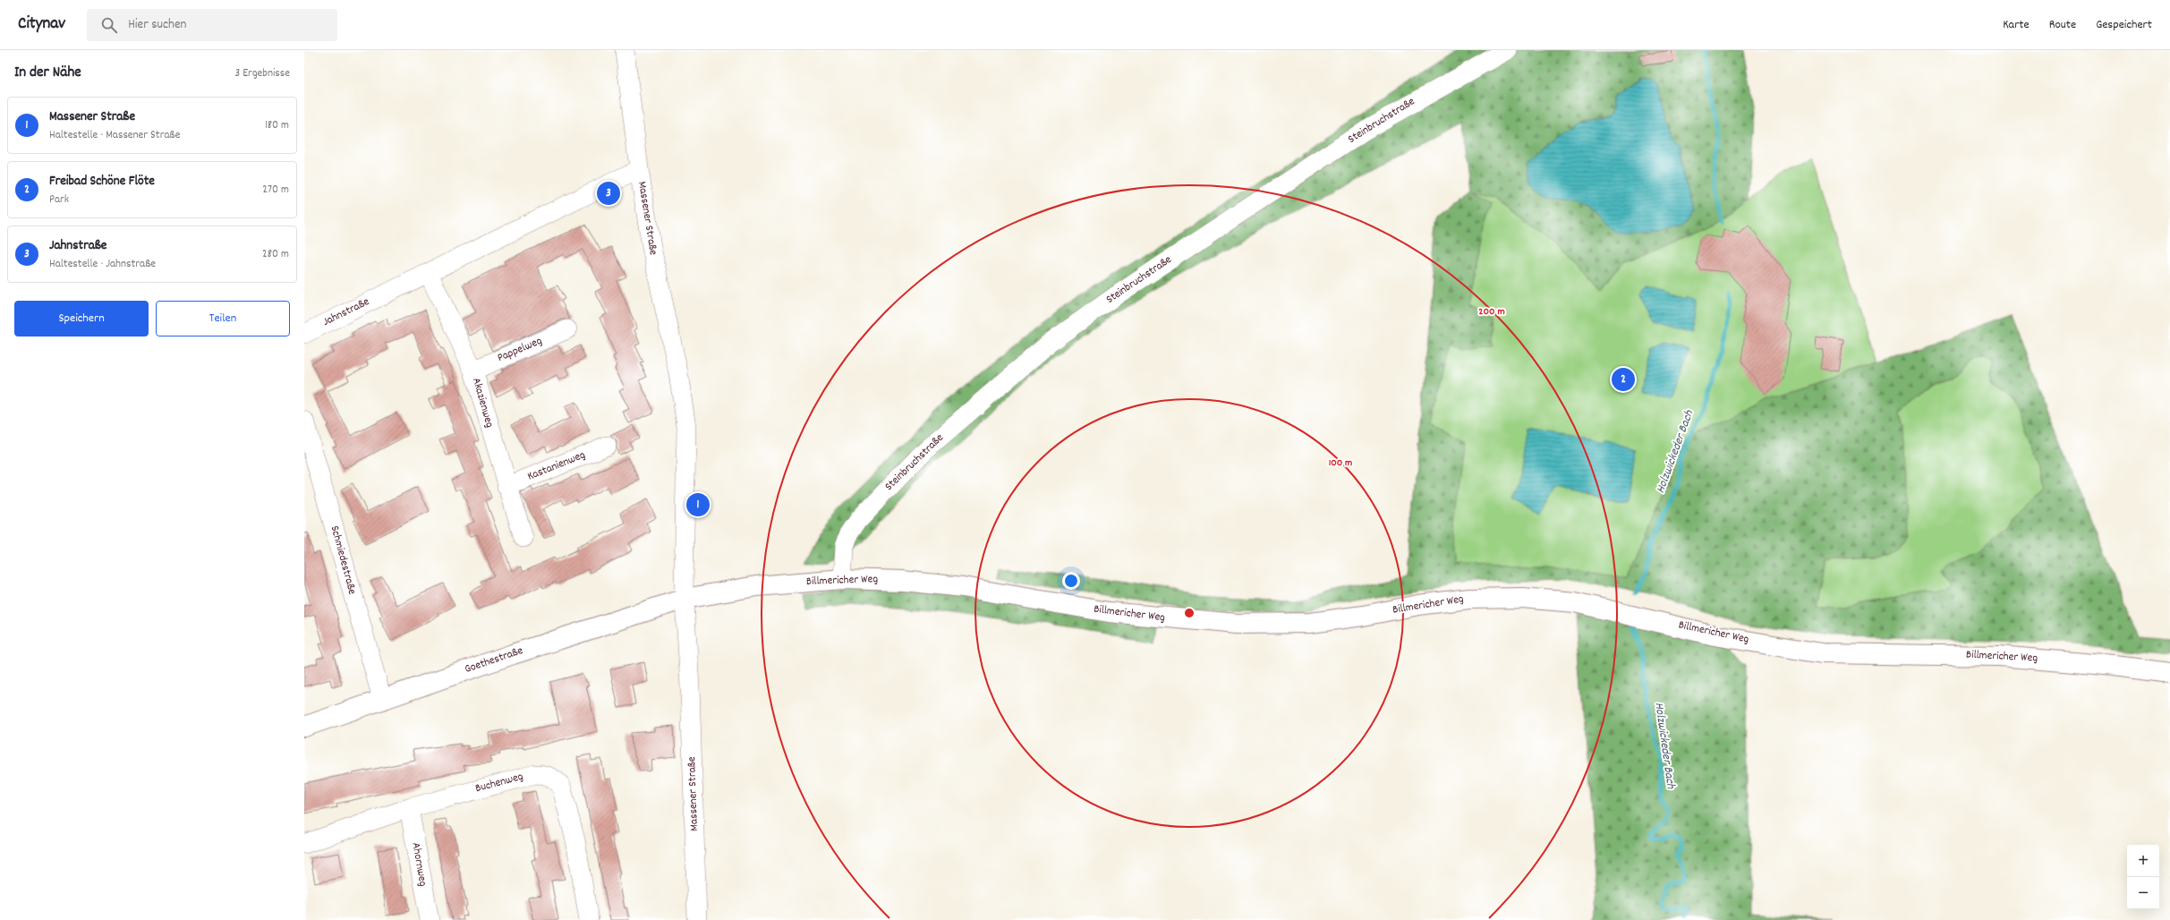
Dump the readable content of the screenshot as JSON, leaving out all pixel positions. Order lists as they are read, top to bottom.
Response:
{
  "streets": {
    "main road": ["Billmericher Weg", "Goethestraße"],
    "street": [
      "Steinbruchstraße",
      "Massener Straße",
      "Jahnstraße",
      "Pappelweg",
      "Akazienweg",
      "Kastanienweg",
      "Schmiedestraße",
      "Buchenweg",
      "Ahornweg"
    ]
  },
  "crossings": [
    ["Steinbruchstraße", "Billmericher Weg"],
    ["Massener Straße", "Jahnstraße"],
    ["Massener Straße", "Billmericher Weg"],
    ["Massener Straße", "Goethestraße"],
    ["Jahnstraße", "Akazienweg"],
    ["Pappelweg", "Akazienweg"],
    ["Akazienweg", "Kastanienweg"],
    ["Schmiedestraße", "Goethestraße"],
    ["Billmericher Weg", "Goethestraße"],
    ["Buchenweg", "Ahornweg"]
  ],
  "water": ["Holzwickeder Bach"],
  "page": {
    "header": "Citynav",
    "search": "Hier suchen",
    "nav": ["Karte", "Route", "Gespeichert"],
    "heading": ["In der Nähe", "3 Ergebnisse"],
    "list": [
      {
        "mark": "1",
        "name": "Massener Straße",
        "note": "Haltestelle · Massener Straße",
        "value": "180 m"
      },
      {
        "mark": "2",
        "name": "Freibad Schöne Flöte",
        "note": "Park",
        "value": "270 m"
      },
      {
        "mark": "3",
        "name": "Jahnstraße",
        "note": "Haltestelle · Jahnstraße",
        "value": "280 m"
      }
    ],
    "pins": ["3", "2", "1"],
    "buttons": ["Speichern", "Teilen"],
    "map_buttons": ["+", "−"]
  },
  "rings": ["200 m", "100 m"]
}
